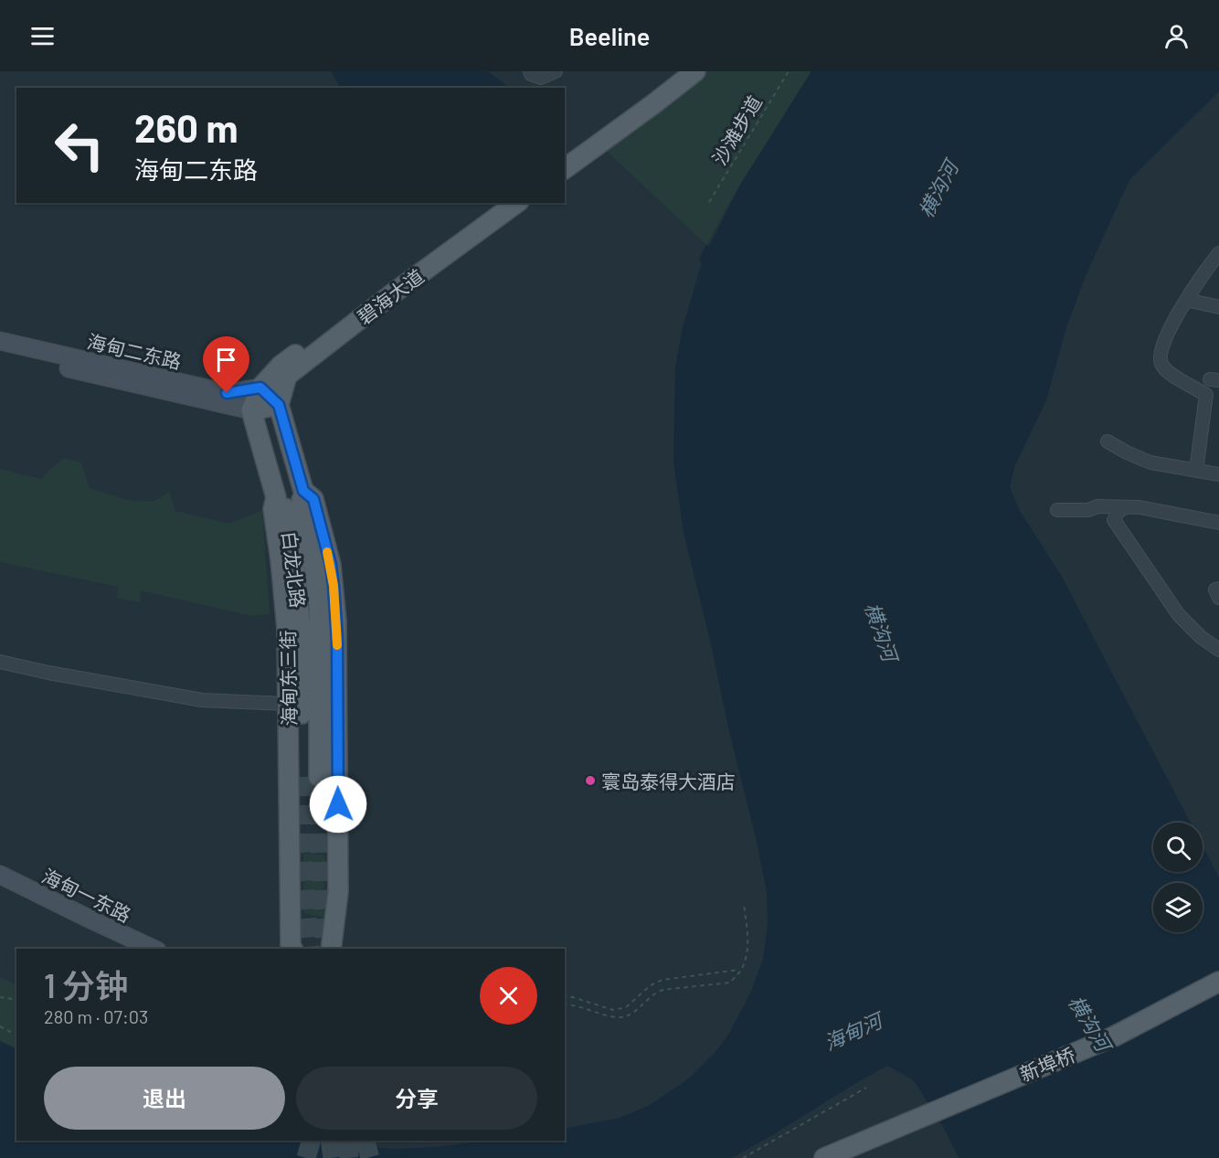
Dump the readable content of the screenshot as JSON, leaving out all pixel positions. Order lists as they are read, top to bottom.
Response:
{
  "streets": {
    "main road": [
      "碧海大道",
      "海甸二东路",
      "白龙北路",
      "海甸东三街",
      "海甸一东路",
      "新埠桥"
    ],
    "path": ["沙滩步道"]
  },
  "crossings": [
    ["碧海大道", "海甸二东路"],
    ["海甸二东路", "海甸东三街"],
    ["白龙北路", "海甸东三街"]
  ],
  "water": ["横沟河", "海甸河"],
  "places": ["寰岛泰得大酒店"],
  "page": {
    "header": "Beeline",
    "turn": ["260 m", "海甸二东路"],
    "heading": ["1 分钟", "280 m · 07:03"],
    "buttons": ["退出", "分享"]
  }
}
